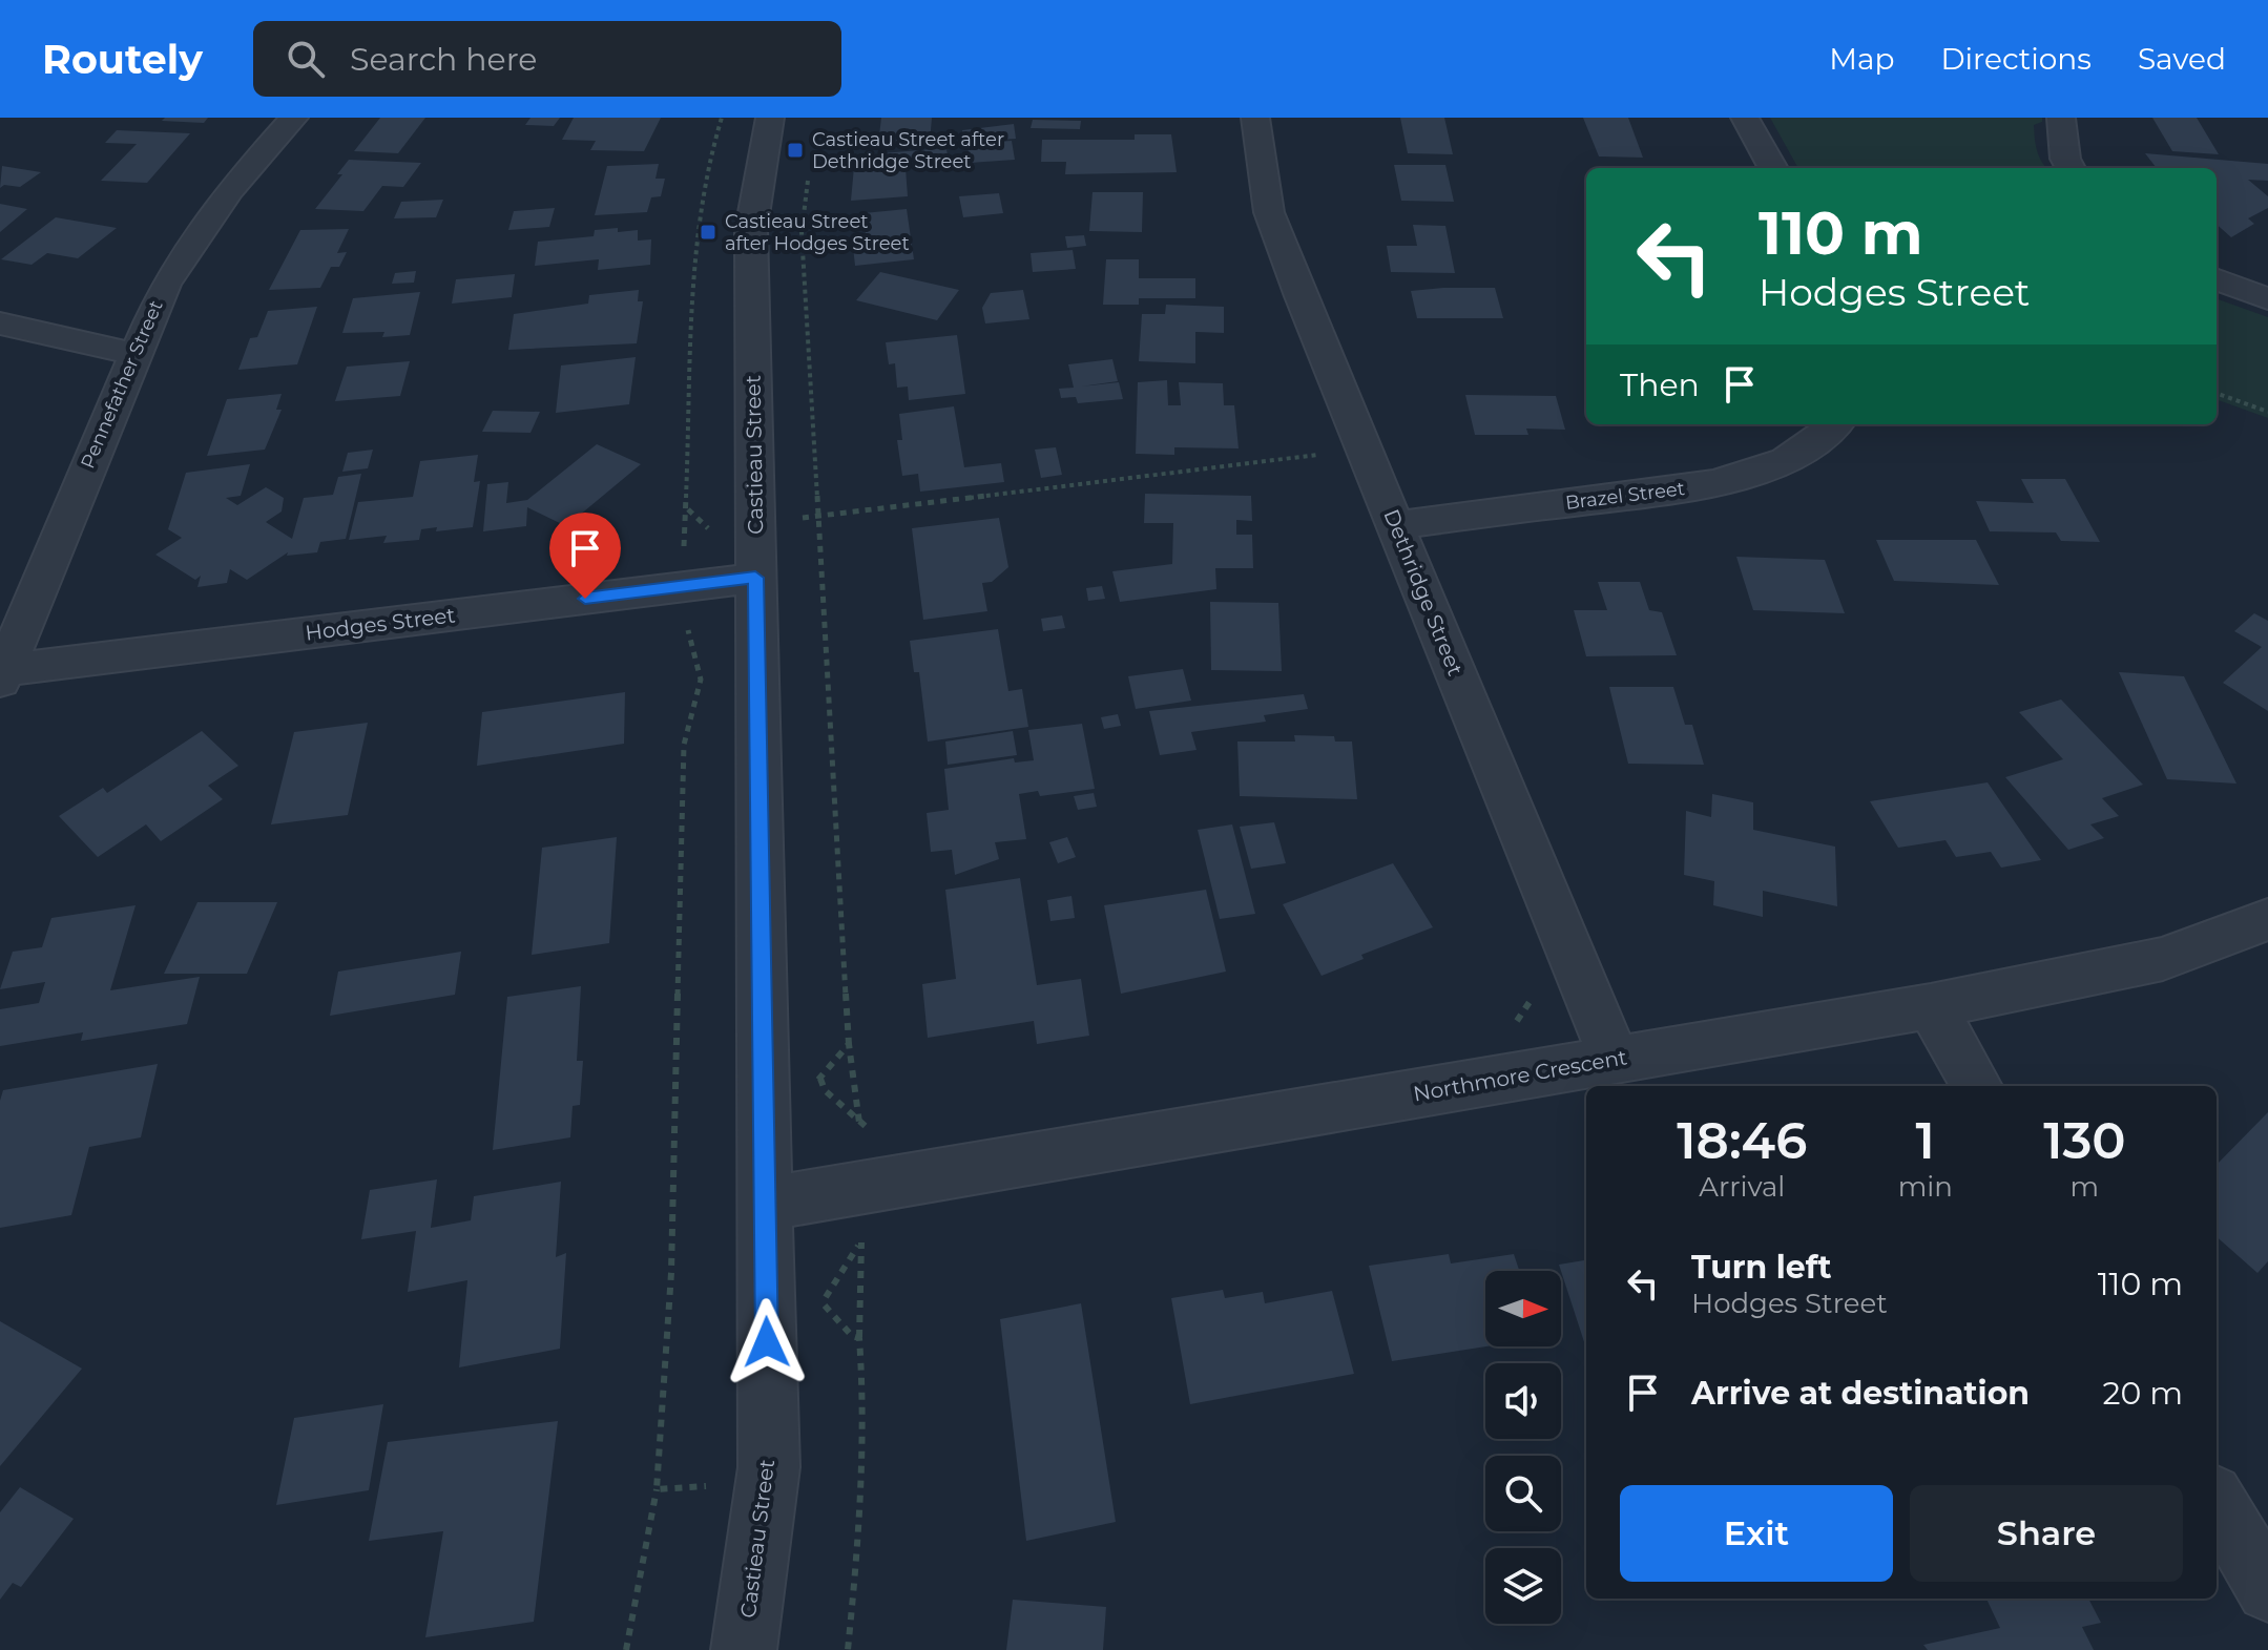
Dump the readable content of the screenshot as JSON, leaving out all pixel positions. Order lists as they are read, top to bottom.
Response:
{
  "streets": {
    "street": [
      "Pennefather Street",
      "Castieau Street",
      "Brazel Street",
      "Dethridge Street",
      "Hodges Street",
      "Northmore Crescent"
    ]
  },
  "crossings": [
    ["Pennefather Street", "Hodges Street"],
    ["Castieau Street", "Hodges Street"],
    ["Castieau Street", "Northmore Crescent"],
    ["Brazel Street", "Dethridge Street"],
    ["Dethridge Street", "Northmore Crescent"]
  ],
  "places": {
    "transit": ["Castieau Street after Dethridge Street", "Castieau Street after Hodges Street"]
  },
  "north": "right",
  "page": {
    "header": "Routely",
    "search": "Search here",
    "nav": ["Map", "Directions", "Saved"],
    "turn": ["110 m", "Hodges Street"],
    "then": "Then",
    "eta": [
      "18:46",
      "Arrival",
      "1",
      "min",
      "130",
      "m"
    ],
    "list": [
      {
        "name": "Turn left",
        "note": "Hodges Street",
        "value": "110 m"
      },
      {
        "name": "Arrive at destination",
        "value": "20 m"
      }
    ],
    "buttons": ["Exit", "Share"]
  }
}
